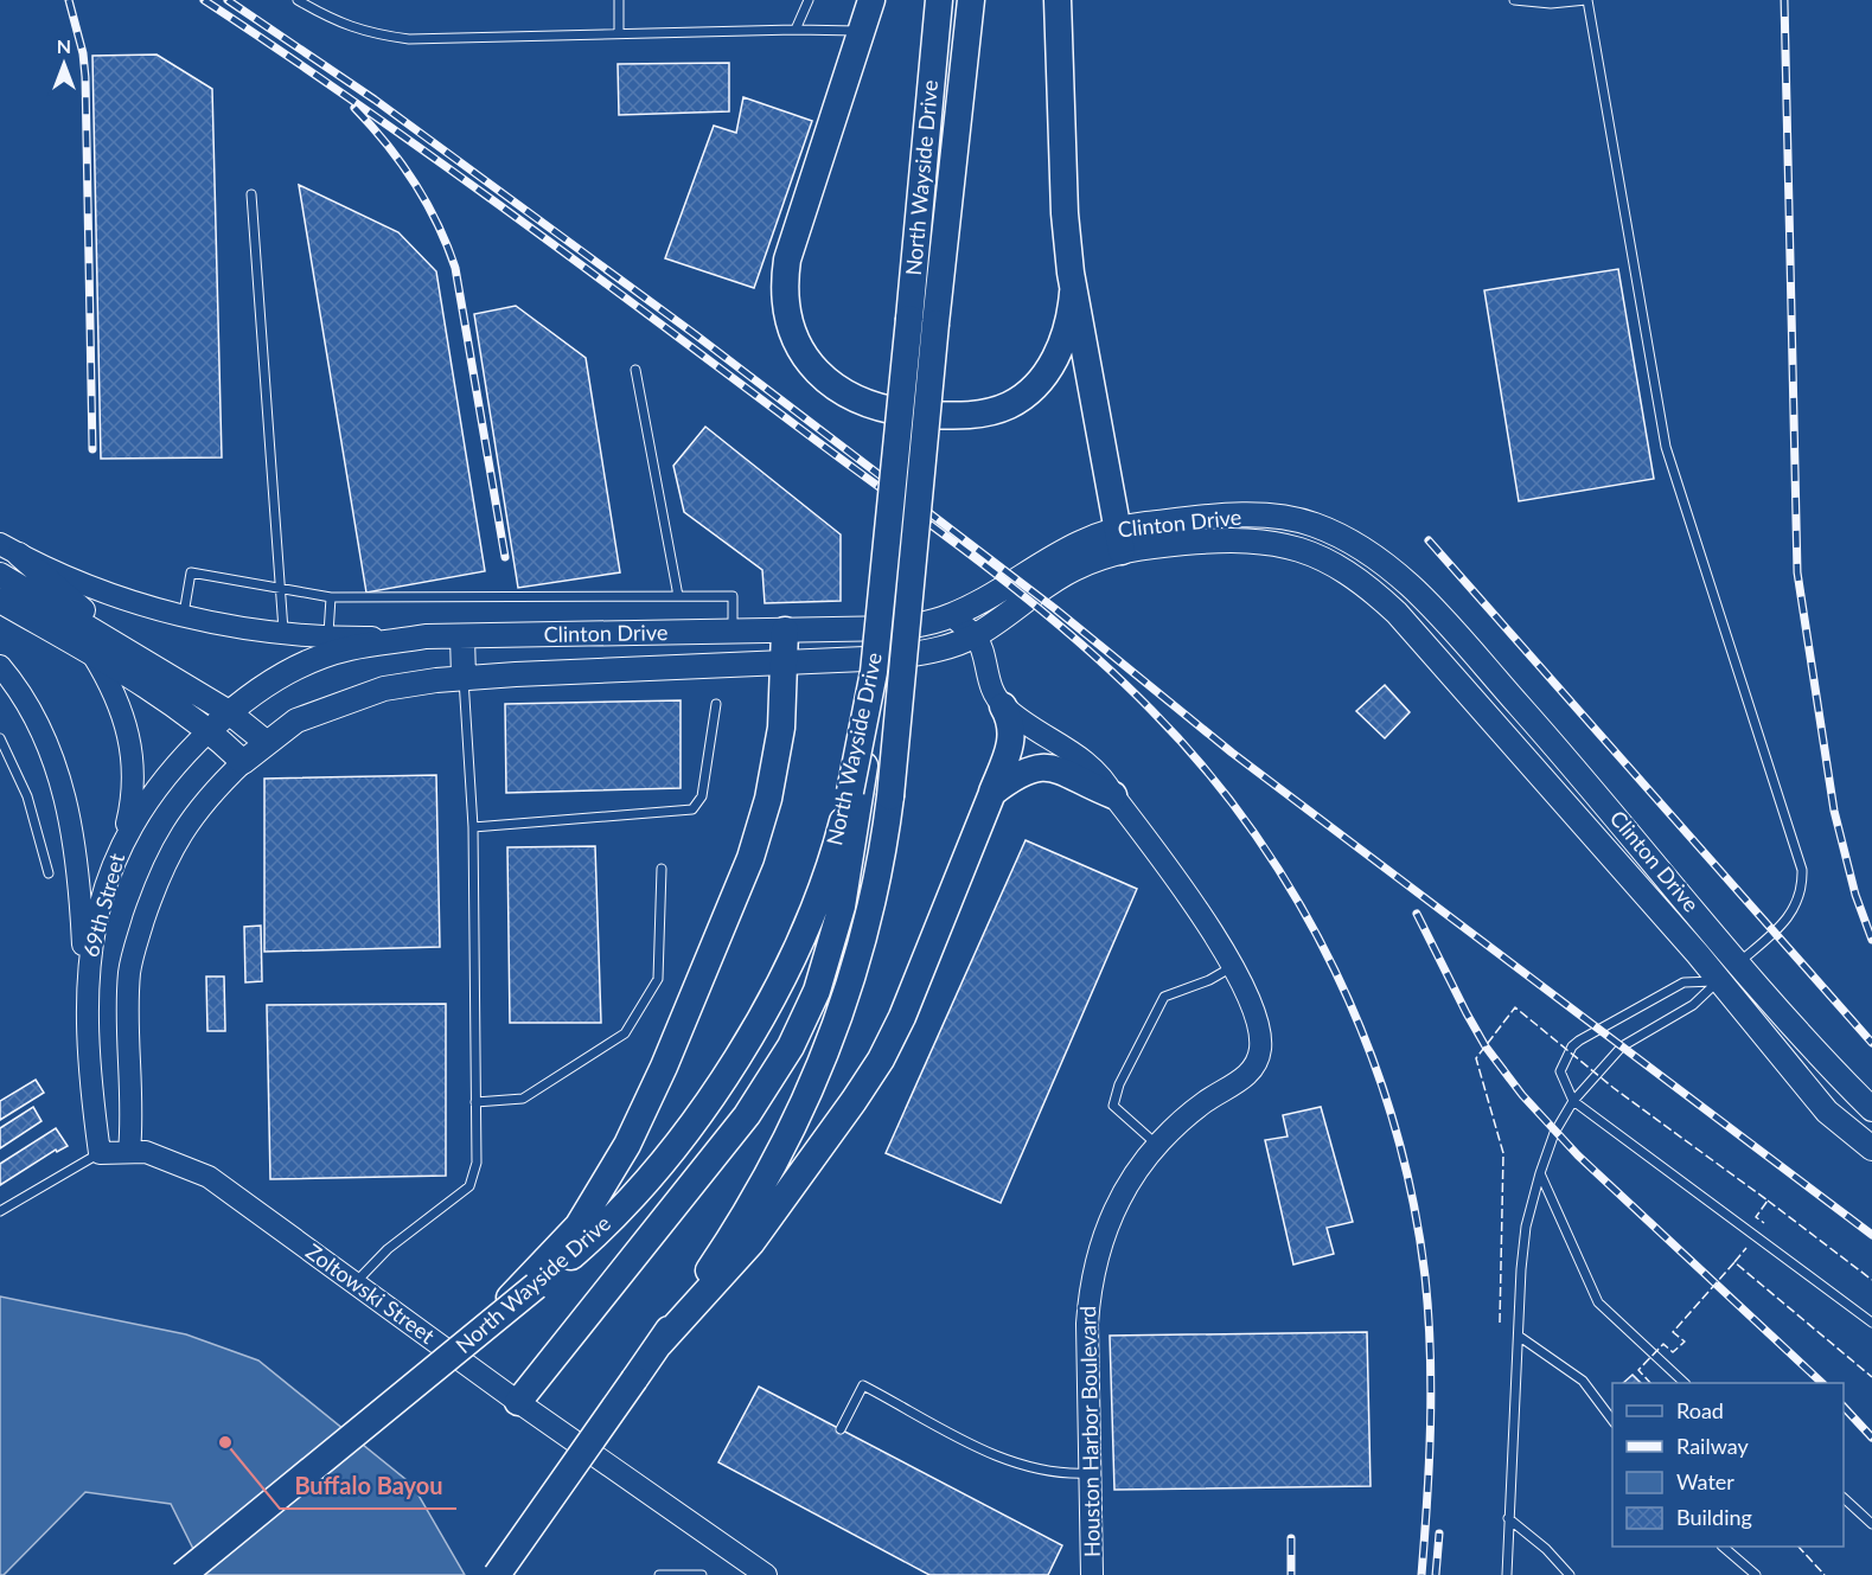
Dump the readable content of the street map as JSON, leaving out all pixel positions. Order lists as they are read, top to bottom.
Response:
{
  "streets": {
    "main road": ["North Wayside Drive", "Clinton Drive"],
    "street": ["69th Street", "Zoltowski Street", "Houston Harbor Boulevard"]
  },
  "crossings": [
    ["Clinton Drive", "69th Street"],
    ["Clinton Drive", "Houston Harbor Boulevard"],
    ["69th Street", "Zoltowski Street"]
  ],
  "places": ["Buffalo Bayou"],
  "legend": [
    "Road",
    "Railway",
    "Water",
    "Building"
  ],
  "north": "top"
}
